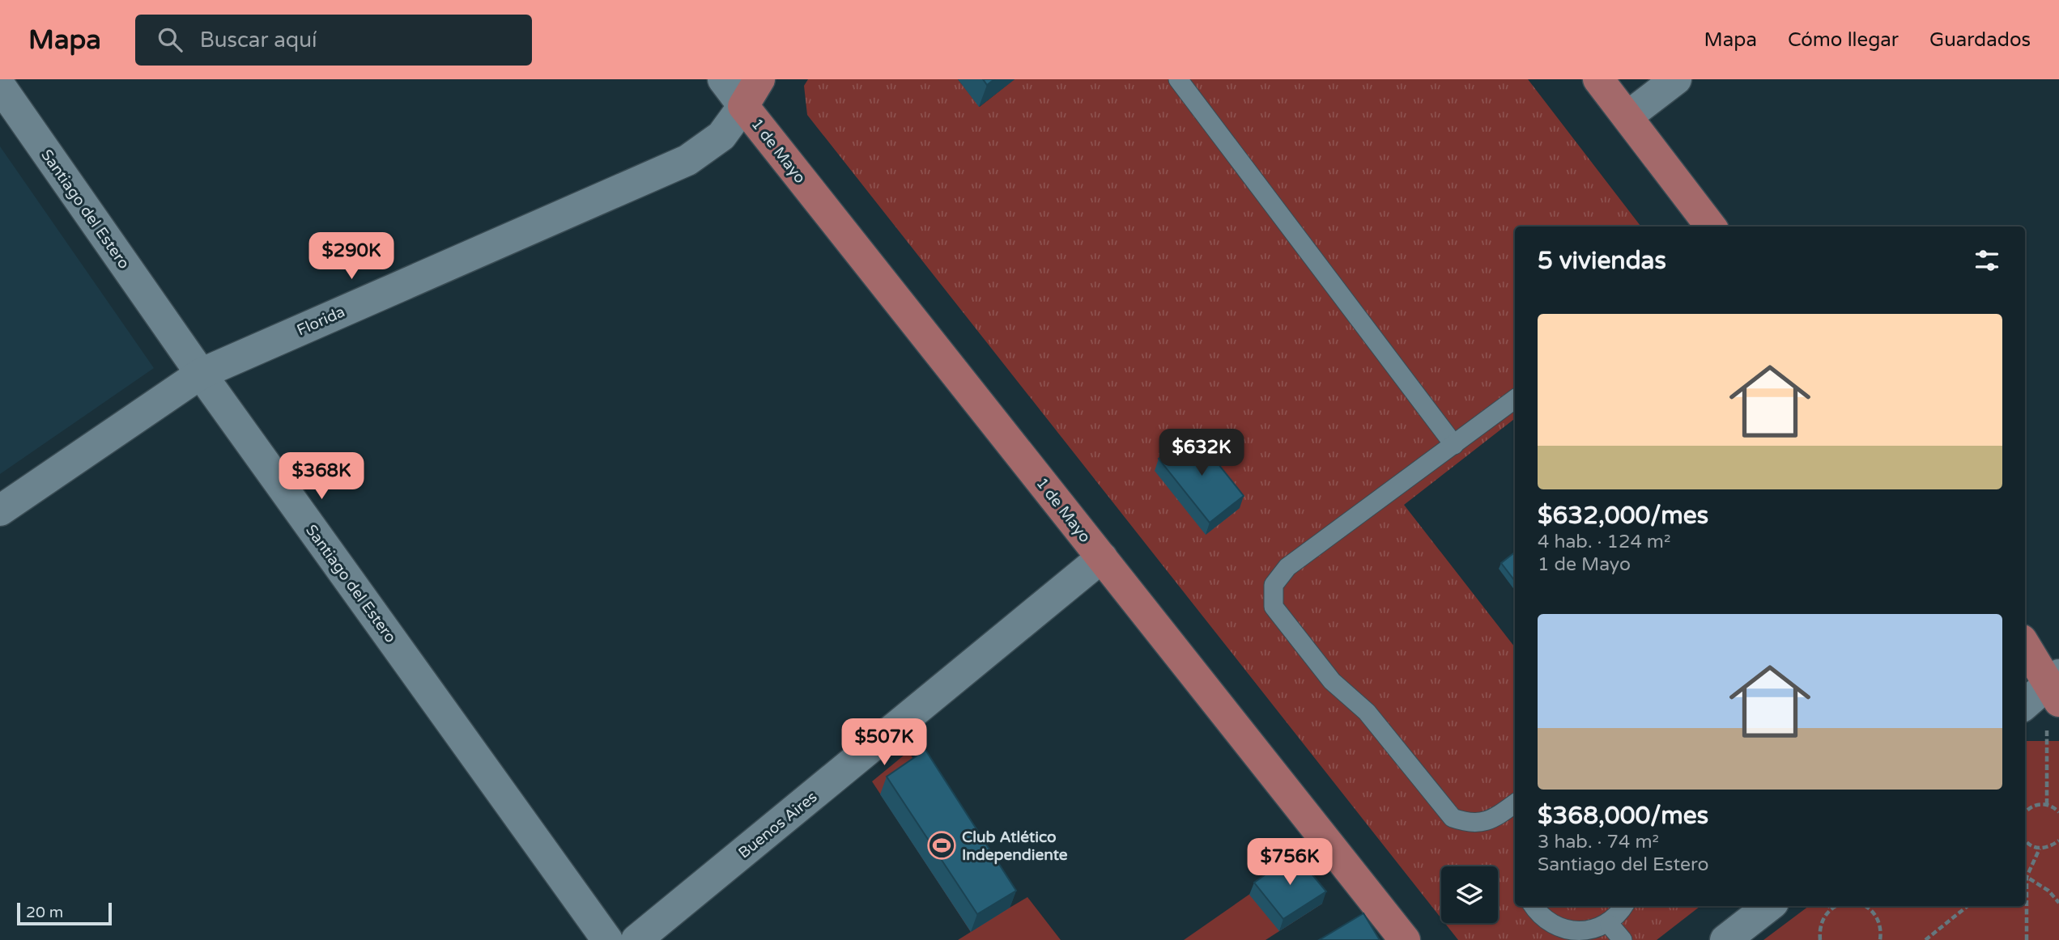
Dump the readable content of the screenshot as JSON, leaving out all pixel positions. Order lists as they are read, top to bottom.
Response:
{
  "streets": {
    "main road": ["1 de Mayo", "Florida"],
    "street": ["Santiago del Estero", "Buenos Aires"]
  },
  "crossings": [
    ["1 de Mayo", "Florida"],
    ["1 de Mayo", "Buenos Aires"],
    ["Santiago del Estero", "Florida"]
  ],
  "places": {
    "sports": ["Club Atlético Independiente"]
  },
  "scale_bar": "20 m",
  "page": {
    "header": "Mapa",
    "search": "Buscar aquí",
    "nav": ["Mapa", "Cómo llegar", "Guardados"],
    "heading": "5 viviendas",
    "price": [
      "$290K",
      "$632K",
      "$368K",
      "$507K",
      "$756K"
    ],
    "list": [
      {
        "name": "$632,000/mes",
        "note": "4 hab. · 124 m² · 1 de Mayo"
      },
      {
        "name": "$368,000/mes",
        "note": "3 hab. · 74 m² · Santiago del Estero"
      }
    ],
    "scale": "20 m"
  }
}
